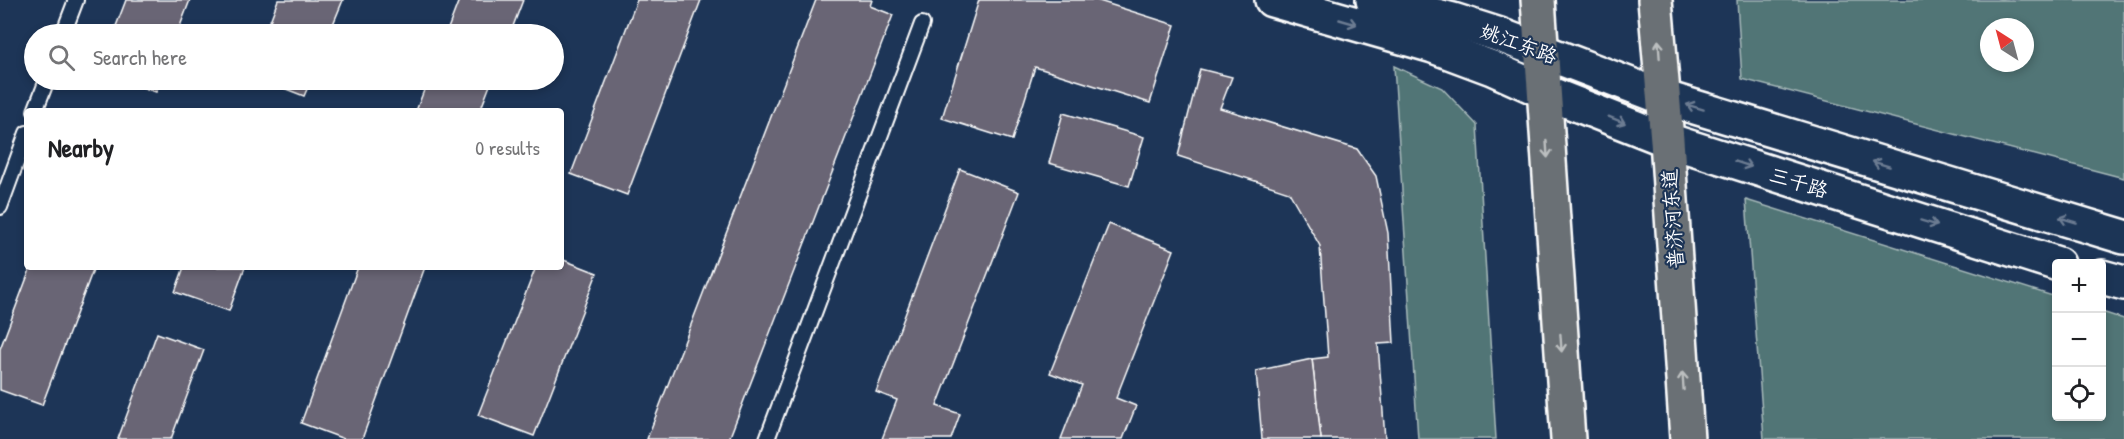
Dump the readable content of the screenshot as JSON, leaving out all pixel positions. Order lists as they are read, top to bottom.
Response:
{
  "streets": {
    "main road": ["普济河东道"],
    "street": ["姚江东路", "三千路"]
  },
  "crossings": [
    ["姚江东路", "三千路"],
    ["姚江东路", "普济河东道"],
    ["三千路", "普济河东道"]
  ],
  "north": "top left",
  "page": {
    "search": "Search here",
    "heading": ["Nearby", "0 results"],
    "map_buttons": ["+", "−"]
  }
}
